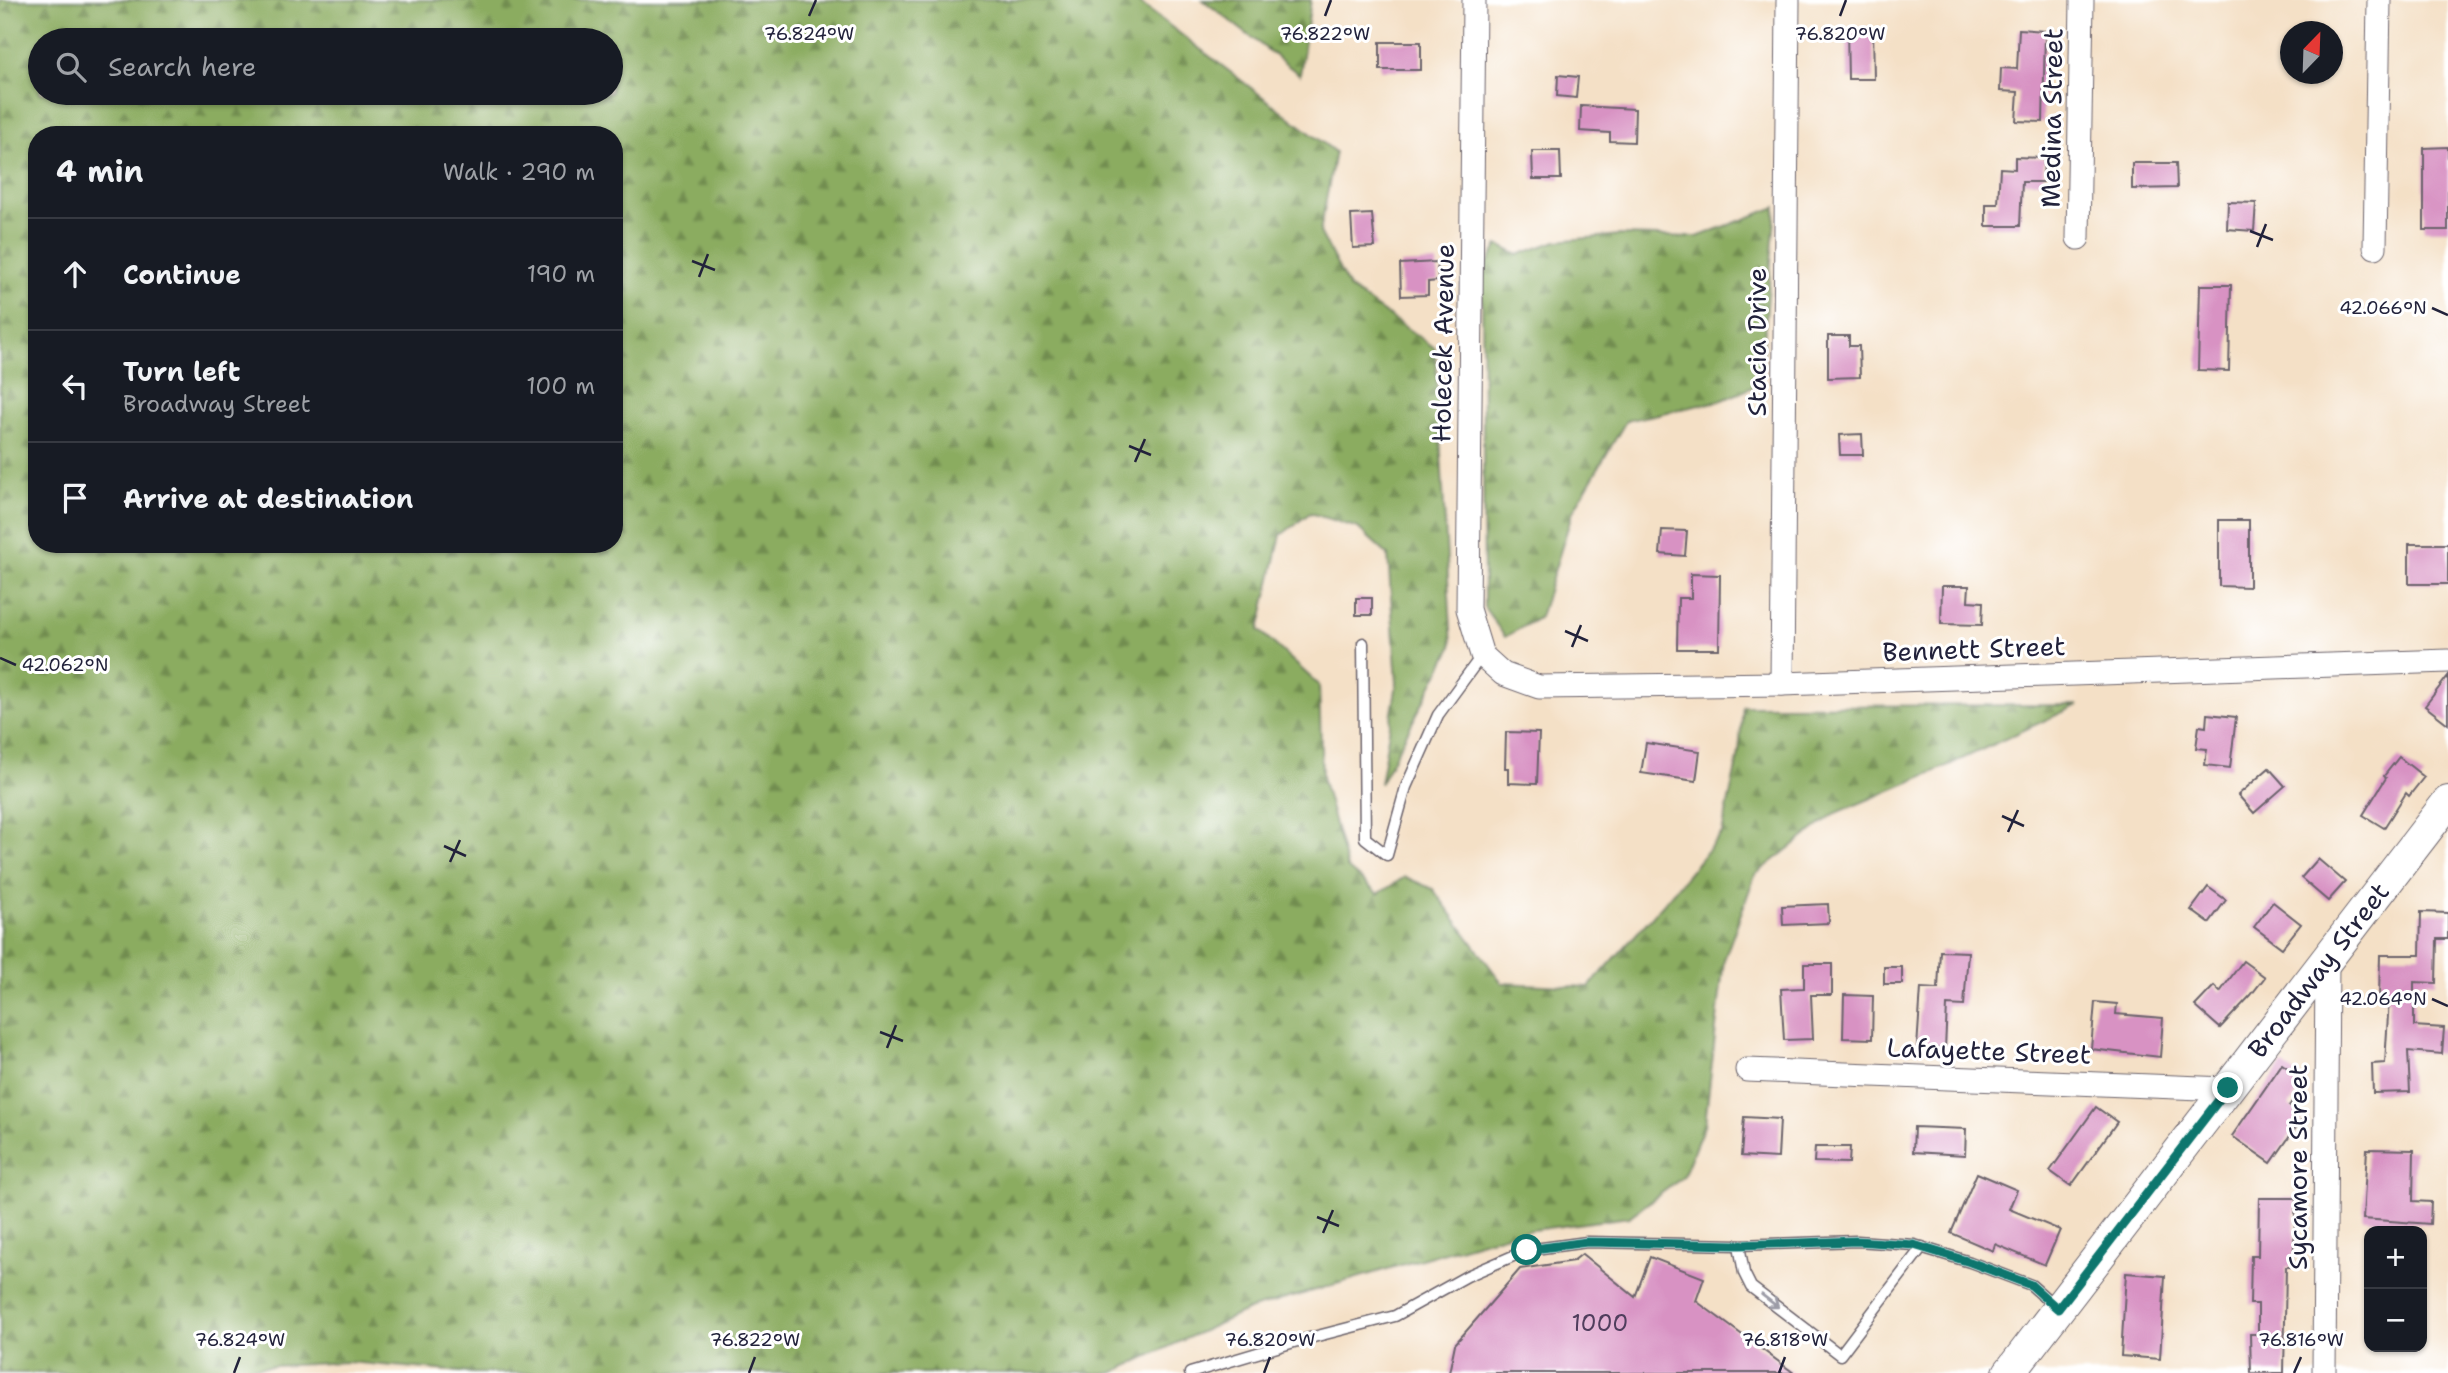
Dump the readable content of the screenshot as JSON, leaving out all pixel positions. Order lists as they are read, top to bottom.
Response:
{
  "streets": {
    "street": [
      "Medina Street",
      "Stacia Drive",
      "Holecek Avenue",
      "Bennett Street",
      "Broadway Street",
      "Lafayette Street",
      "Sycamore Street"
    ]
  },
  "crossings": [
    ["Stacia Drive", "Bennett Street"],
    ["Holecek Avenue", "Bennett Street"],
    ["Broadway Street", "Lafayette Street"],
    ["Broadway Street", "Sycamore Street"]
  ],
  "house_numbers": ["1000"],
  "north": "top right",
  "page": {
    "search": "Search here",
    "heading": ["4 min", "Walk · 290 m"],
    "list": [
      ["Continue", "190 m"],
      ["Turn left", "Broadway Street", "100 m"],
      "Arrive at destination"
    ],
    "map_buttons": ["+", "−"]
  },
  "coordinates": [
    "76.824°W",
    "76.822°W",
    "76.820°W",
    "42.066°N",
    "42.062°N",
    "42.064°N",
    "76.818°W",
    "76.816°W"
  ]
}
